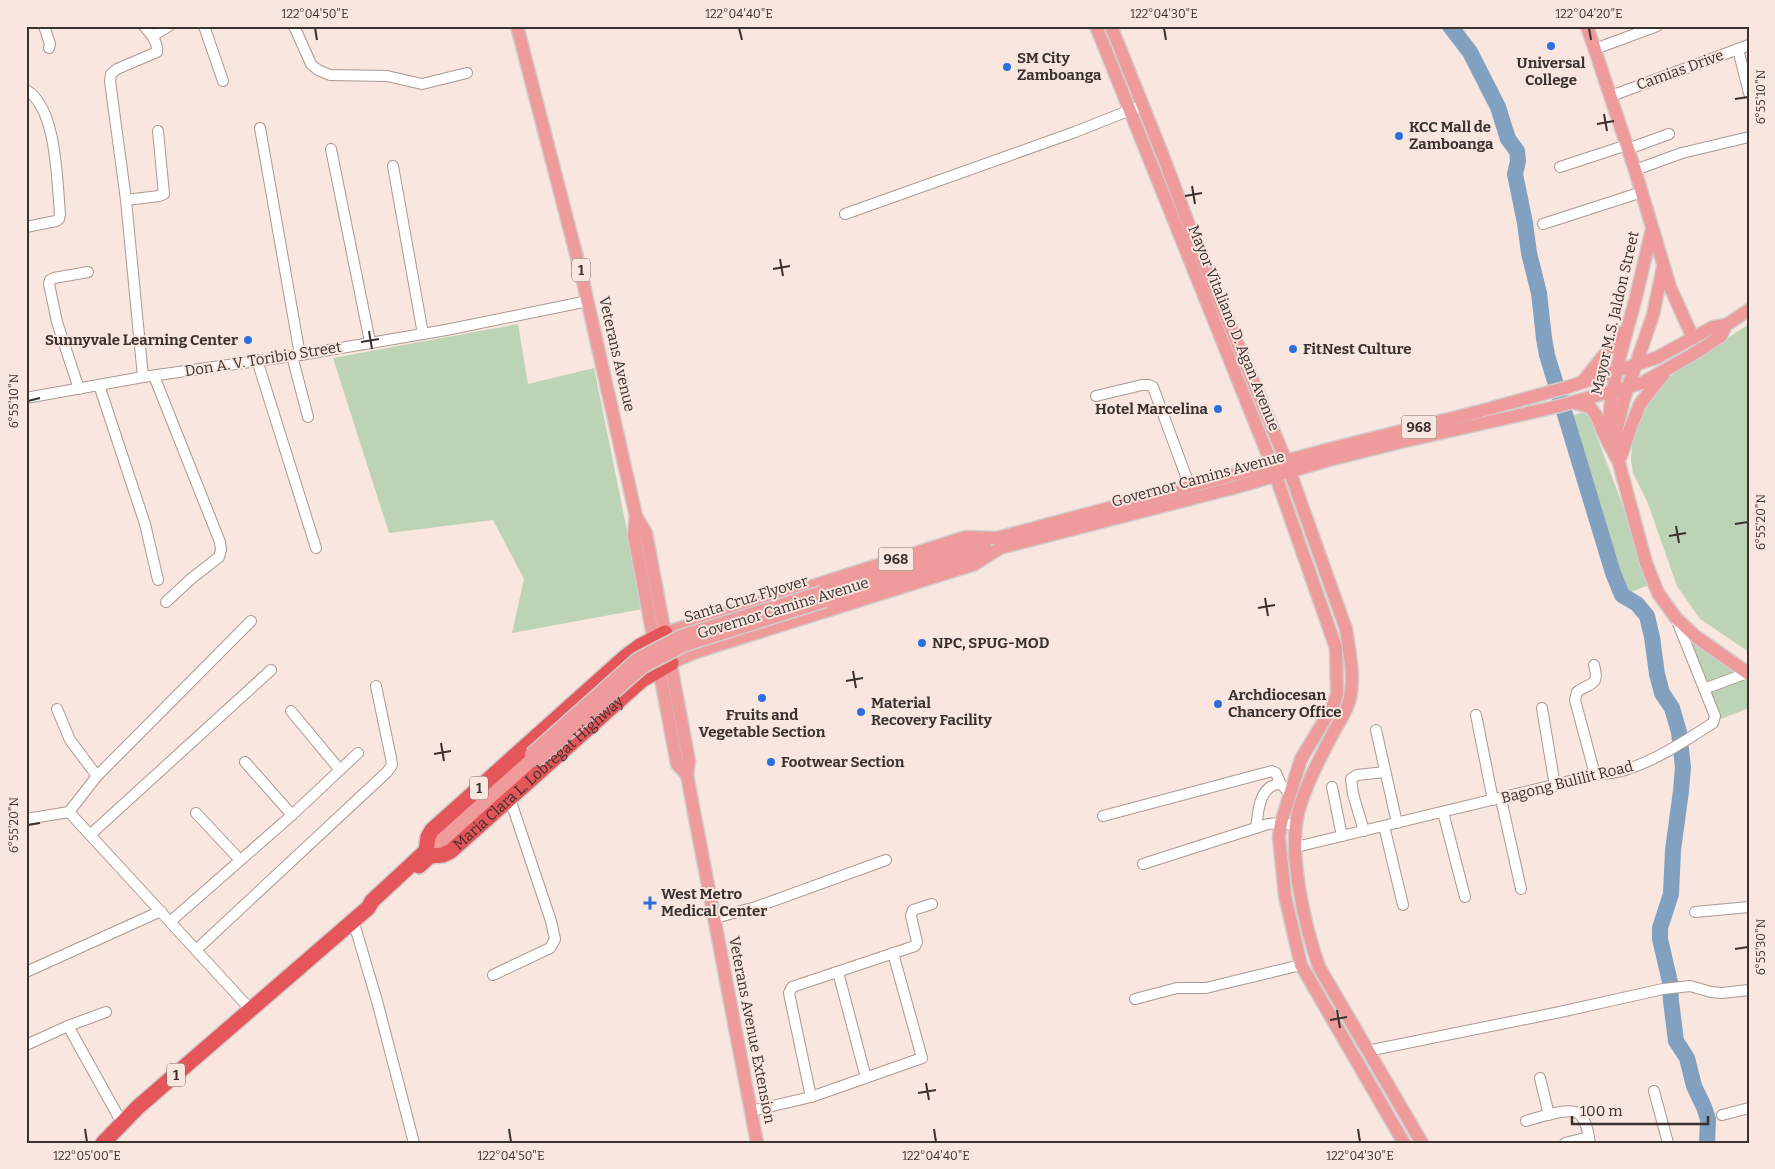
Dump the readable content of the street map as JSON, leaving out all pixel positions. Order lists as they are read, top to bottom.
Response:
{
  "streets": {
    "highway": ["1", "Maria Clara L. Lobregat Highway"],
    "main road": [
      "Mayor M.S. Jaldon Street",
      "Mayor Vitaliano D. Agan Avenue",
      "Veterans Avenue",
      "968",
      "Governor Camins Avenue",
      "Santa Cruz Flyover",
      "Veterans Avenue Extension"
    ],
    "street": ["Camias Drive", "Don A. V. Toribio Street", "Bagong Bulilit Road"]
  },
  "crossings": [
    ["Camias Drive", "Mayor M.S. Jaldon Street"],
    ["1", "Veterans Avenue"],
    ["1", "Governor Camins Avenue"],
    ["1", "Maria Clara L. Lobregat Highway"],
    ["1", "Veterans Avenue Extension"],
    ["Mayor M.S. Jaldon Street", "Governor Camins Avenue"],
    ["Mayor M.S. Jaldon Street", "Bagong Bulilit Road"],
    ["Mayor Vitaliano D. Agan Avenue", "Governor Camins Avenue"],
    ["Mayor Vitaliano D. Agan Avenue", "Bagong Bulilit Road"],
    ["Veterans Avenue", "Don A. V. Toribio Street"],
    ["Veterans Avenue", "Governor Camins Avenue"],
    ["Veterans Avenue", "Maria Clara L. Lobregat Highway"],
    ["Governor Camins Avenue", "Santa Cruz Flyover"],
    ["Governor Camins Avenue", "Maria Clara L. Lobregat Highway"],
    ["Governor Camins Avenue", "Veterans Avenue Extension"],
    ["Santa Cruz Flyover", "Maria Clara L. Lobregat Highway"],
    ["Maria Clara L. Lobregat Highway", "Veterans Avenue Extension"]
  ],
  "places": {
    "other": [
      "Universal College",
      "SM City Zamboanga",
      "KCC Mall de Zamboanga",
      "Sunnyvale Learning Center",
      "FitNest Culture",
      "Hotel Marcelina",
      "NPC, SPUG-MOD",
      "Fruits and Vegetable Section",
      "Archdiocesan Chancery Office",
      "Material Recovery Facility",
      "Footwear Section"
    ],
    "health": ["West Metro Medical Center"]
  },
  "scale_bar": "100 m",
  "coordinates": [
    "122°04'50\"E",
    "122°04'40\"E",
    "122°04'30\"E",
    "122°04'20\"E",
    "6°55'10\"N",
    "6°55'20\"N",
    "6°55'30\"N",
    "122°05'00\"E"
  ]
}
